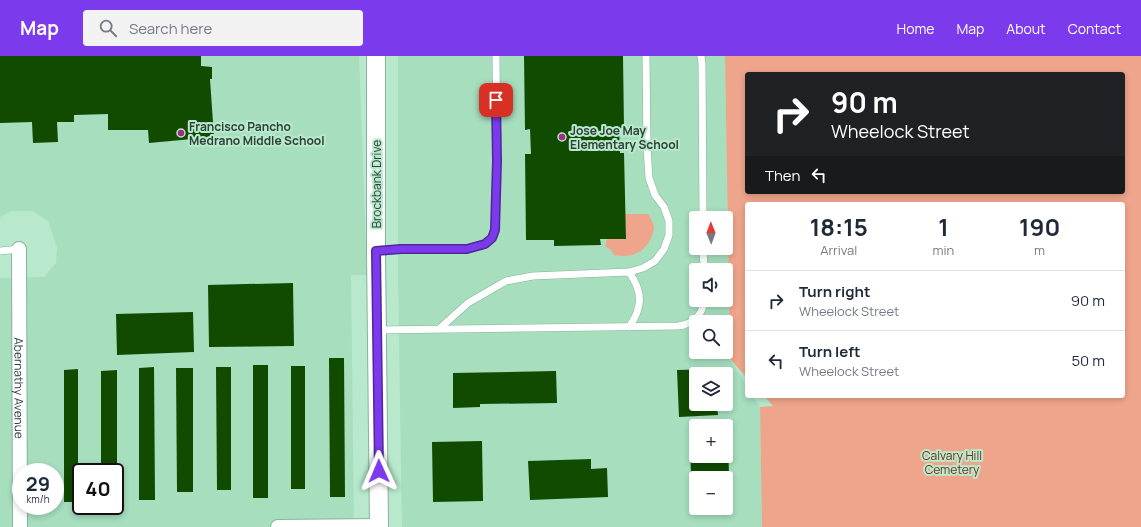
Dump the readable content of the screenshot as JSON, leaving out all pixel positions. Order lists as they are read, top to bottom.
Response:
{
  "streets": {
    "street": ["Brockbank Drive", "Abernathy Avenue"]
  },
  "parks": ["Calvary Hill Cemetery"],
  "places": ["Francisco Pancho Medrano Middle School", "Jose Joe May Elementary School"],
  "north": "top",
  "page": {
    "header": "Map",
    "search": "Search here",
    "nav": [
      "Home",
      "Map",
      "About",
      "Contact"
    ],
    "turn": ["90 m", "Wheelock Street"],
    "then": "Then",
    "eta": [
      "18:15",
      "Arrival",
      "1",
      "min",
      "190",
      "m"
    ],
    "map_buttons": ["+", "−"],
    "list": [
      {
        "name": "Turn right",
        "note": "Wheelock Street",
        "value": "90 m"
      },
      {
        "name": "Turn left",
        "note": "Wheelock Street",
        "value": "50 m"
      }
    ],
    "speed": "29 km/h",
    "limit": "40"
  }
}
